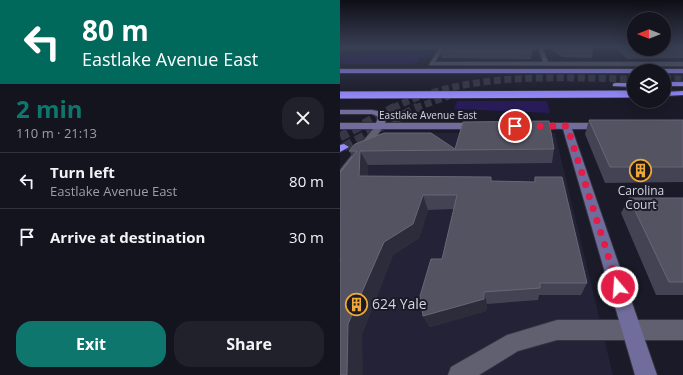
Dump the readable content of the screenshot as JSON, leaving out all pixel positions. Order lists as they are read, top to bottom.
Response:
{
  "streets": {
    "street": ["Eastlake Avenue East"]
  },
  "places": {
    "building": ["Carolina Court", "624 Yale"]
  },
  "north": "left",
  "page": {
    "turn": ["80 m", "Eastlake Avenue East"],
    "heading": ["2 min", "110 m · 21:13"],
    "list": [
      {
        "name": "Turn left",
        "note": "Eastlake Avenue East",
        "value": "80 m"
      },
      {
        "name": "Arrive at destination",
        "value": "30 m"
      }
    ],
    "buttons": ["Exit", "Share"]
  }
}
